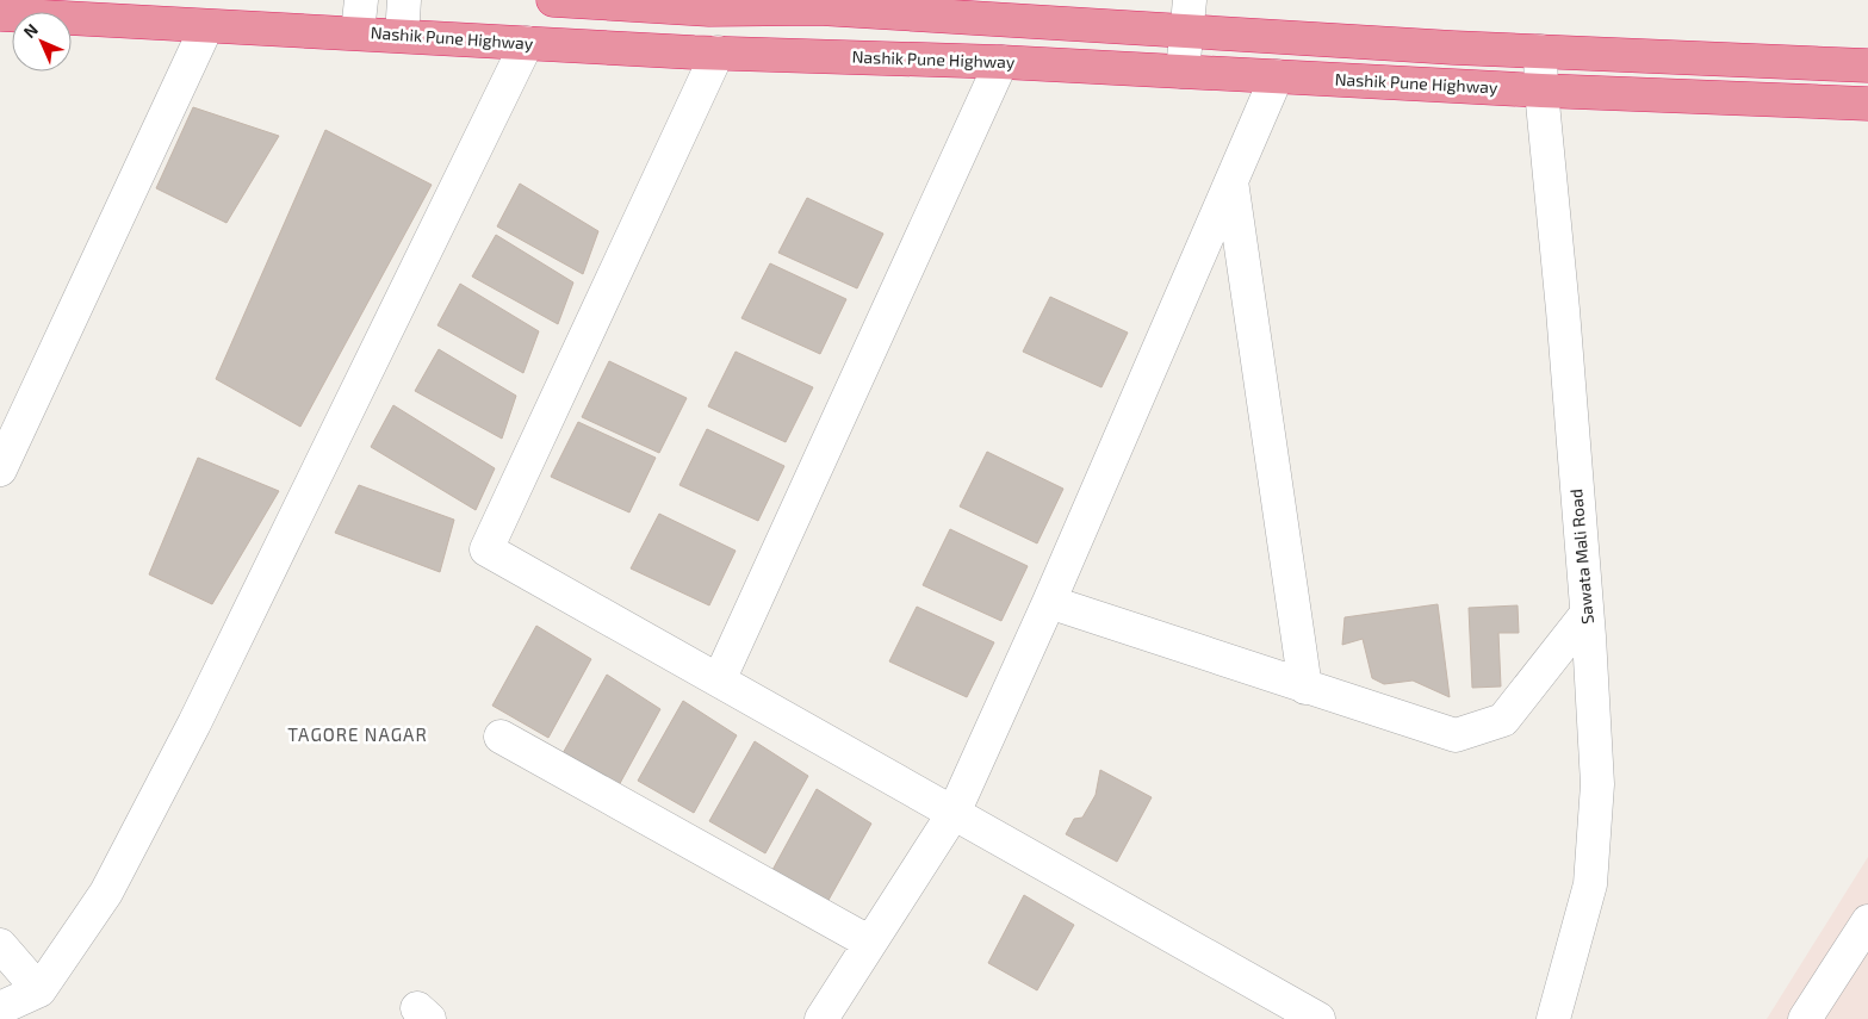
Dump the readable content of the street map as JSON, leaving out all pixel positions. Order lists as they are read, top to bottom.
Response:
{
  "streets": {
    "highway": ["Nashik Pune Highway"],
    "street": ["Sawata Mali Road"]
  },
  "crossings": [
    ["Nashik Pune Highway", "Sawata Mali Road"]
  ],
  "districts": ["TAGORE NAGAR"],
  "north": "top left"
}
